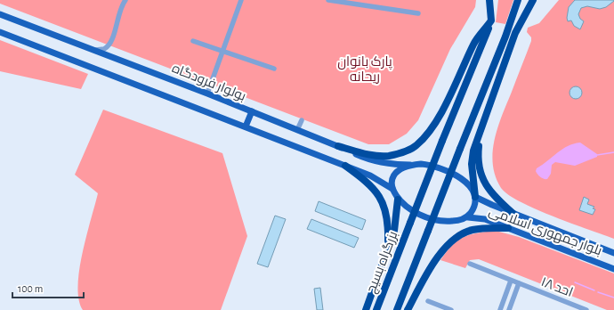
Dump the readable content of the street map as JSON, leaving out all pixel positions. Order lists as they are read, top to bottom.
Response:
{
  "streets": {
    "highway": ["بزرگراه بسیج"],
    "main road": ["بولوار فرودگاه", "بلوار جمهوری اسلامی"],
    "street": ["احد ۱۸"]
  },
  "crossings": [
    ["بولوار فرودگاه", "بلوار جمهوری اسلامی"]
  ],
  "parks": ["پارک بانوان ریحانه"],
  "scale_bar": "100 m"
}
